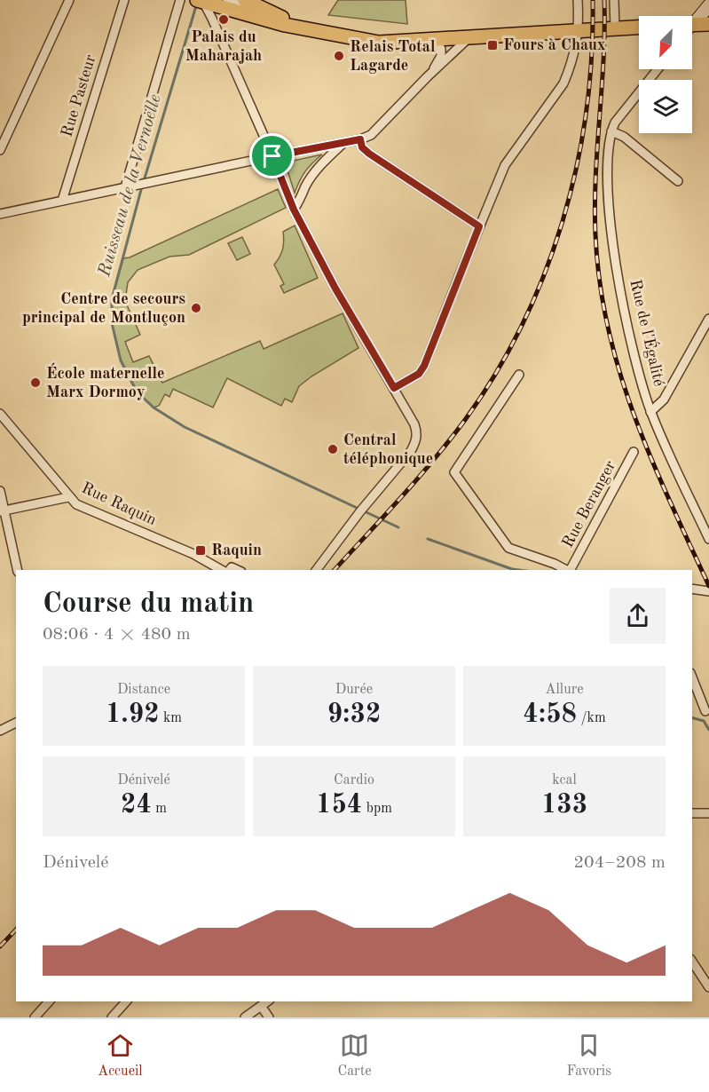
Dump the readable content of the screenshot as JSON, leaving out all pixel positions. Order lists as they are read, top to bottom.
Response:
{
  "streets": {
    "street": [
      "Rue Pasteur",
      "Rue de l'Égalité",
      "Rue Raquin",
      "Rue Beranger"
    ]
  },
  "water": ["Ruisseau de la Vernoëlle"],
  "places": {
    "other": [
      "Palais du Maharajah",
      "Relais Total Lagarde",
      "Centre de secours principal de Montluçon",
      "École maternelle Marx Dormoy",
      "Central téléphonique"
    ],
    "transit": ["Fours à Chaux", "Raquin"]
  },
  "north": "bottom left",
  "page": {
    "heading": ["Course du matin", "08:06 · 4 × 480 m"],
    "stats": [
      ["Distance", "1.92 km"],
      ["Durée", "9:32"],
      ["Allure", "4:58 /km"],
      ["Dénivelé", "24 m"],
      ["Cardio", "154 bpm"],
      ["kcal", "133"]
    ],
    "chart": ["Dénivelé", "204–208 m"],
    "tabs": ["Accueil", "Carte", "Favoris"]
  }
}
